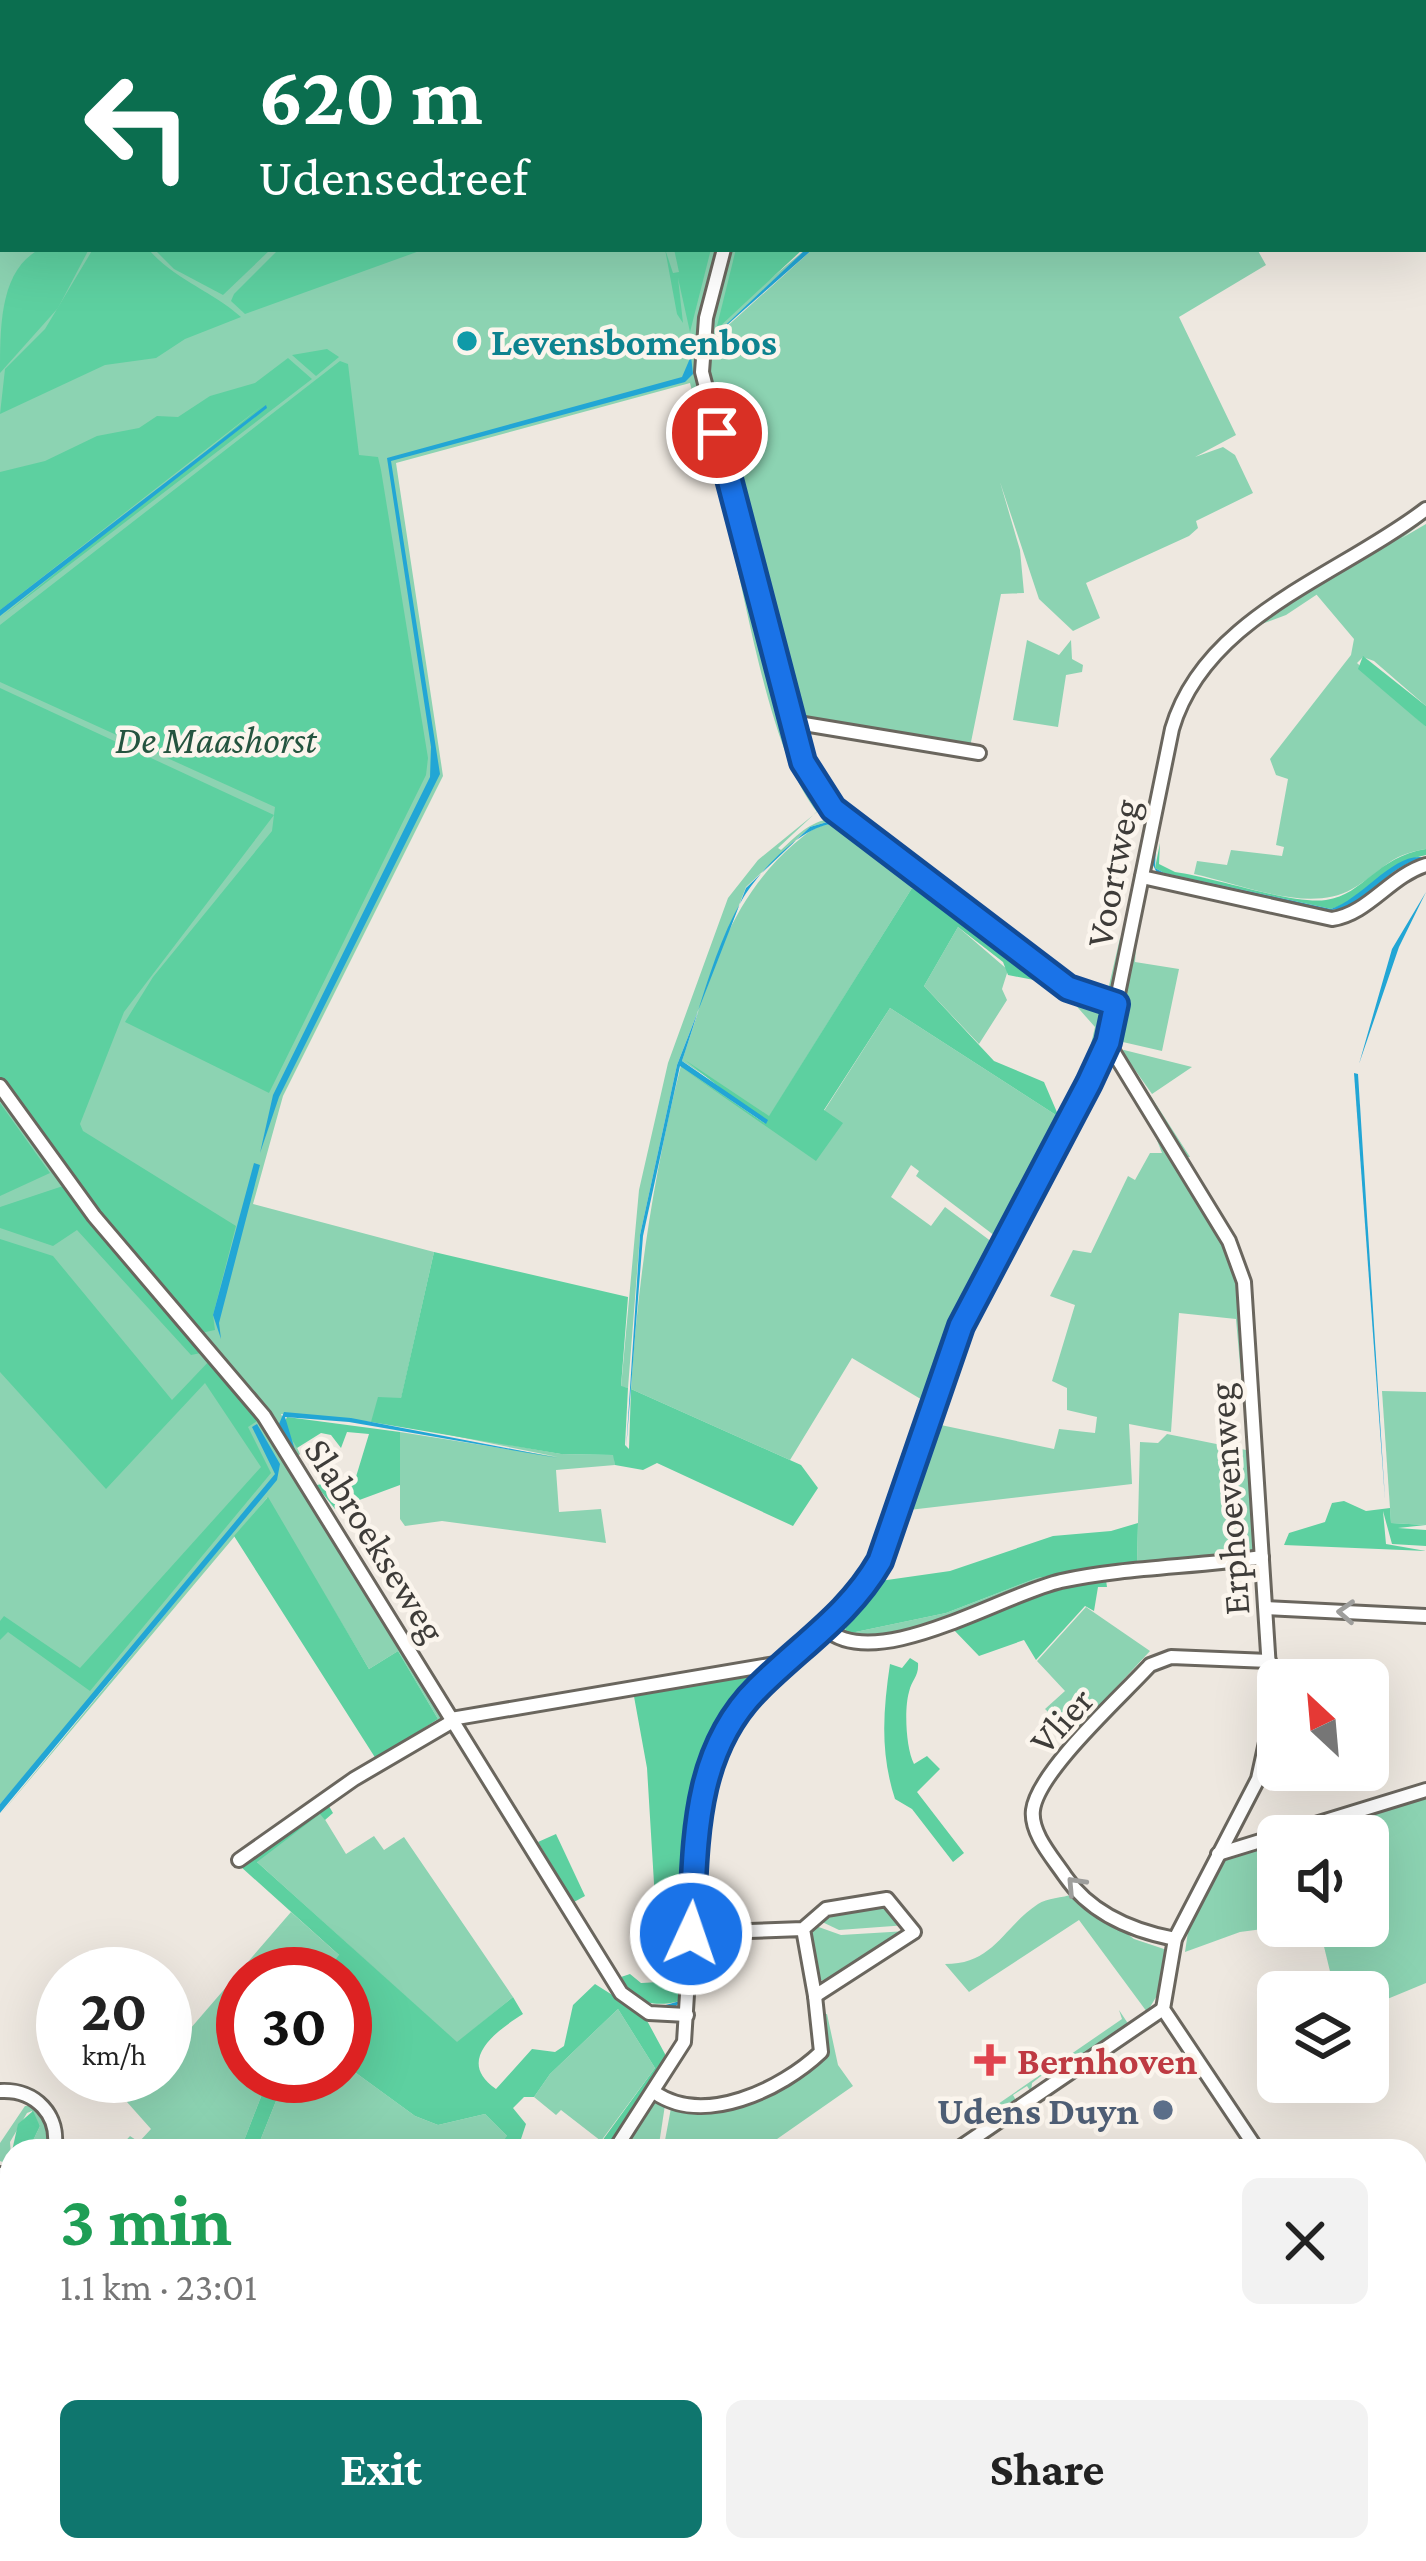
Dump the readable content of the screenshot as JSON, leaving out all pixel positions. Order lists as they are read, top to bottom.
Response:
{
  "streets": {
    "street": [
      "Voortweg",
      "Erphoevenweg",
      "Slabroekseweg",
      "Vlier"
    ]
  },
  "crossings": [
    ["Voortweg", "Erphoevenweg"],
    ["Voortweg", "Slabroekseweg"],
    ["Erphoevenweg", "Vlier"]
  ],
  "parks": ["De Maashorst"],
  "places": {
    "other": ["Levensbomenbos", "Udens Duyn"],
    "health": ["Bernhoven"]
  },
  "north": "top left",
  "page": {
    "turn": ["620 m", "Udensedreef"],
    "speed": "20 km/h",
    "limit": "30",
    "heading": ["3 min", "1.1 km · 23:01"],
    "buttons": ["Exit", "Share"]
  }
}
